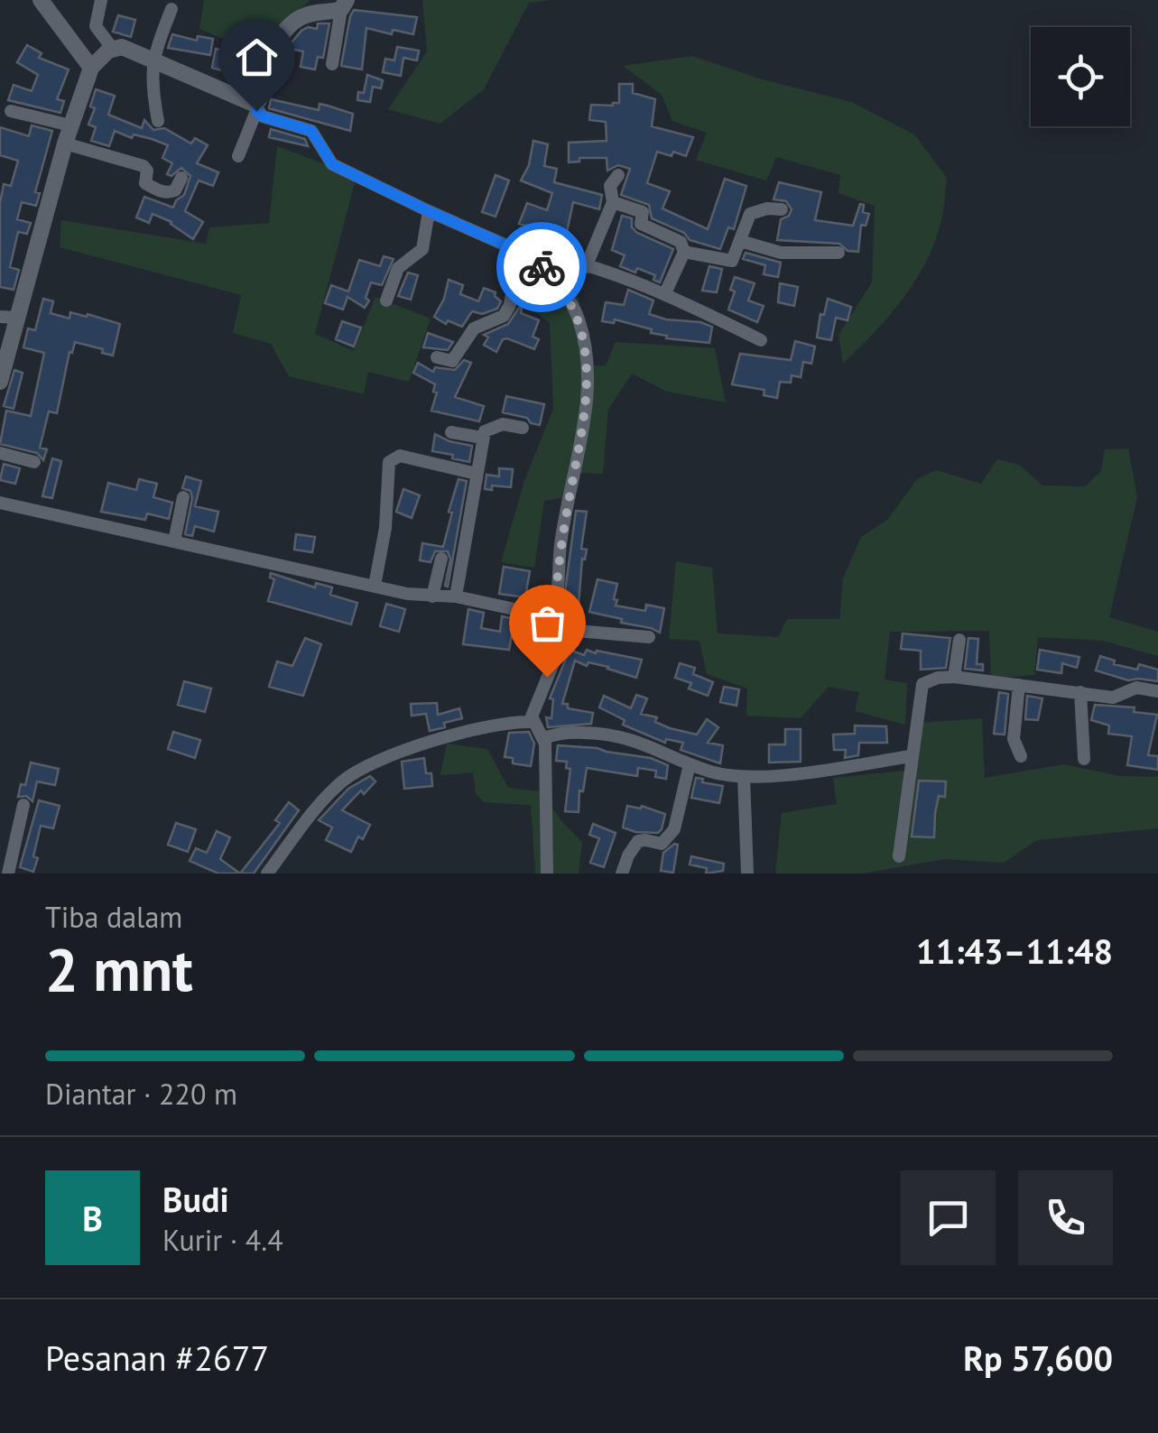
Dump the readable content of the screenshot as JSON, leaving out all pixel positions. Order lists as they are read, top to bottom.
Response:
{
  "page": {
    "heading": ["2 mnt", "Tiba dalam", "11:43–11:48"],
    "panel": [
      "Budi",
      "Kurir · 4.4",
      "Pesanan #2677",
      "Rp 57,600"
    ],
    "bar": "Diantar · 220 m",
    "round": "B"
  }
}
